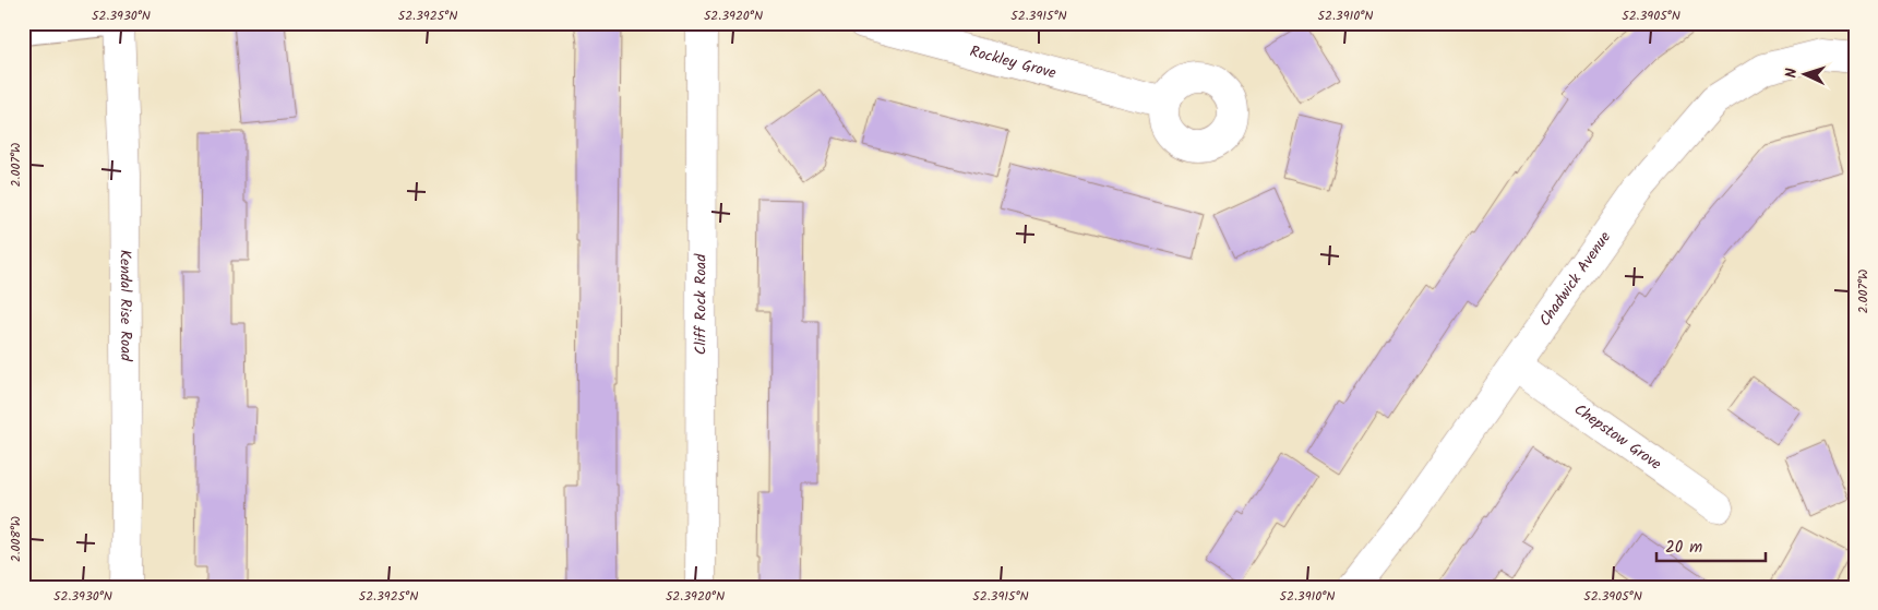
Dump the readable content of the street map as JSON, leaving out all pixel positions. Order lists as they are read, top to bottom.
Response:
{
  "streets": {
    "street": [
      "Rockley Grove",
      "Chadwick Avenue",
      "Kendal Rise Road",
      "Cliff Rock Road",
      "Chepstow Grove"
    ]
  },
  "crossings": [
    ["Chadwick Avenue", "Chepstow Grove"]
  ],
  "scale_bar": "20 m",
  "north": "left",
  "coordinates": [
    "52.3930°N",
    "52.3925°N",
    "52.3920°N",
    "52.3915°N",
    "52.3910°N",
    "52.3905°N",
    "2.007°W",
    "2.008°W"
  ]
}
